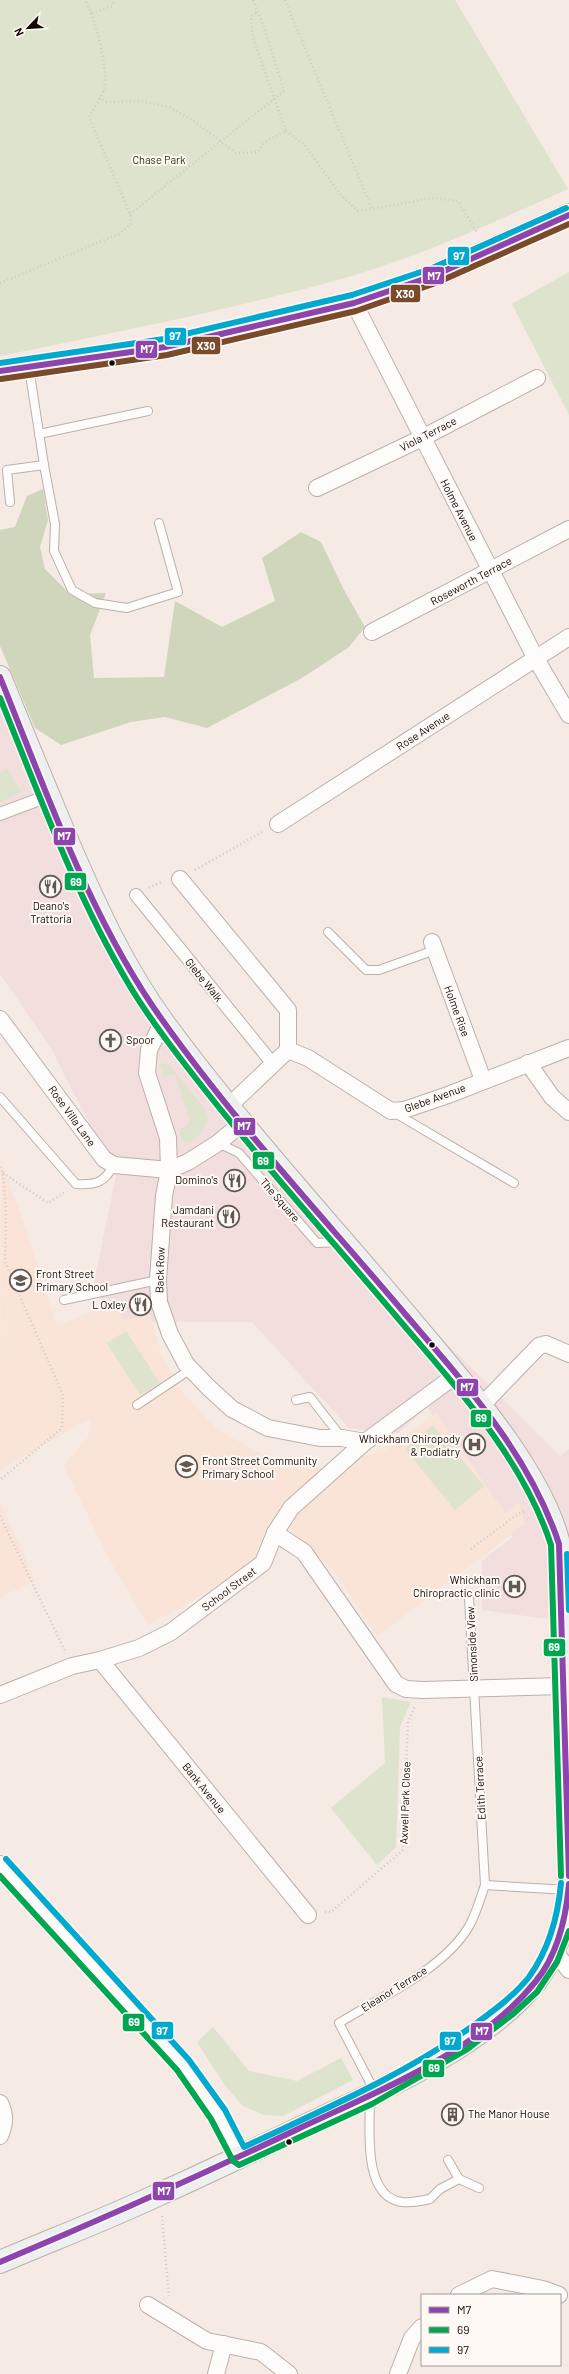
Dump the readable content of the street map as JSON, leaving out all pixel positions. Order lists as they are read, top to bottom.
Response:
{
  "streets": {
    "street": [
      "Viola Terrace",
      "Holme Avenue",
      "Roseworth Terrace",
      "Rose Avenue",
      "Glebe Walk",
      "Holme Rise",
      "Glebe Avenue",
      "Rose Villa Lane",
      "Back Row",
      "School Street",
      "Bank Avenue"
    ],
    "lane": [
      "The Square",
      "Simonside View",
      "Edith Terrace",
      "Eleanor Terrace"
    ],
    "path": ["Axwell Park Close"]
  },
  "crossings": [
    ["Viola Terrace", "Holme Avenue"],
    ["Holme Avenue", "Roseworth Terrace"],
    ["Holme Avenue", "Rose Avenue"],
    ["Holme Rise", "Glebe Avenue"],
    ["Back Row", "School Street"],
    ["School Street", "Bank Avenue"],
    ["Simonside View", "Edith Terrace"],
    ["Bank Avenue", "Axwell Park Close"],
    ["Edith Terrace", "Eleanor Terrace"]
  ],
  "parks": ["Chase Park"],
  "places": {
    "restaurant": [
      "Deano's Trattoria",
      "Domino's",
      "Jamdani Restaurant",
      "L Oxley"
    ],
    "church": ["Spoor"],
    "school or university": ["Front Street Primary School", "Front Street Community Primary School"],
    "hospital": ["Whickham Chiropody & Podiatry", "Whickham Chiropractic clinic"],
    "building": ["The Manor House"]
  },
  "lines": [
    "transit line 97",
    "transit line M7",
    "transit line X30",
    "transit line 69"
  ],
  "legend": ["M7", "69", "97"],
  "north": "bottom left"
}
